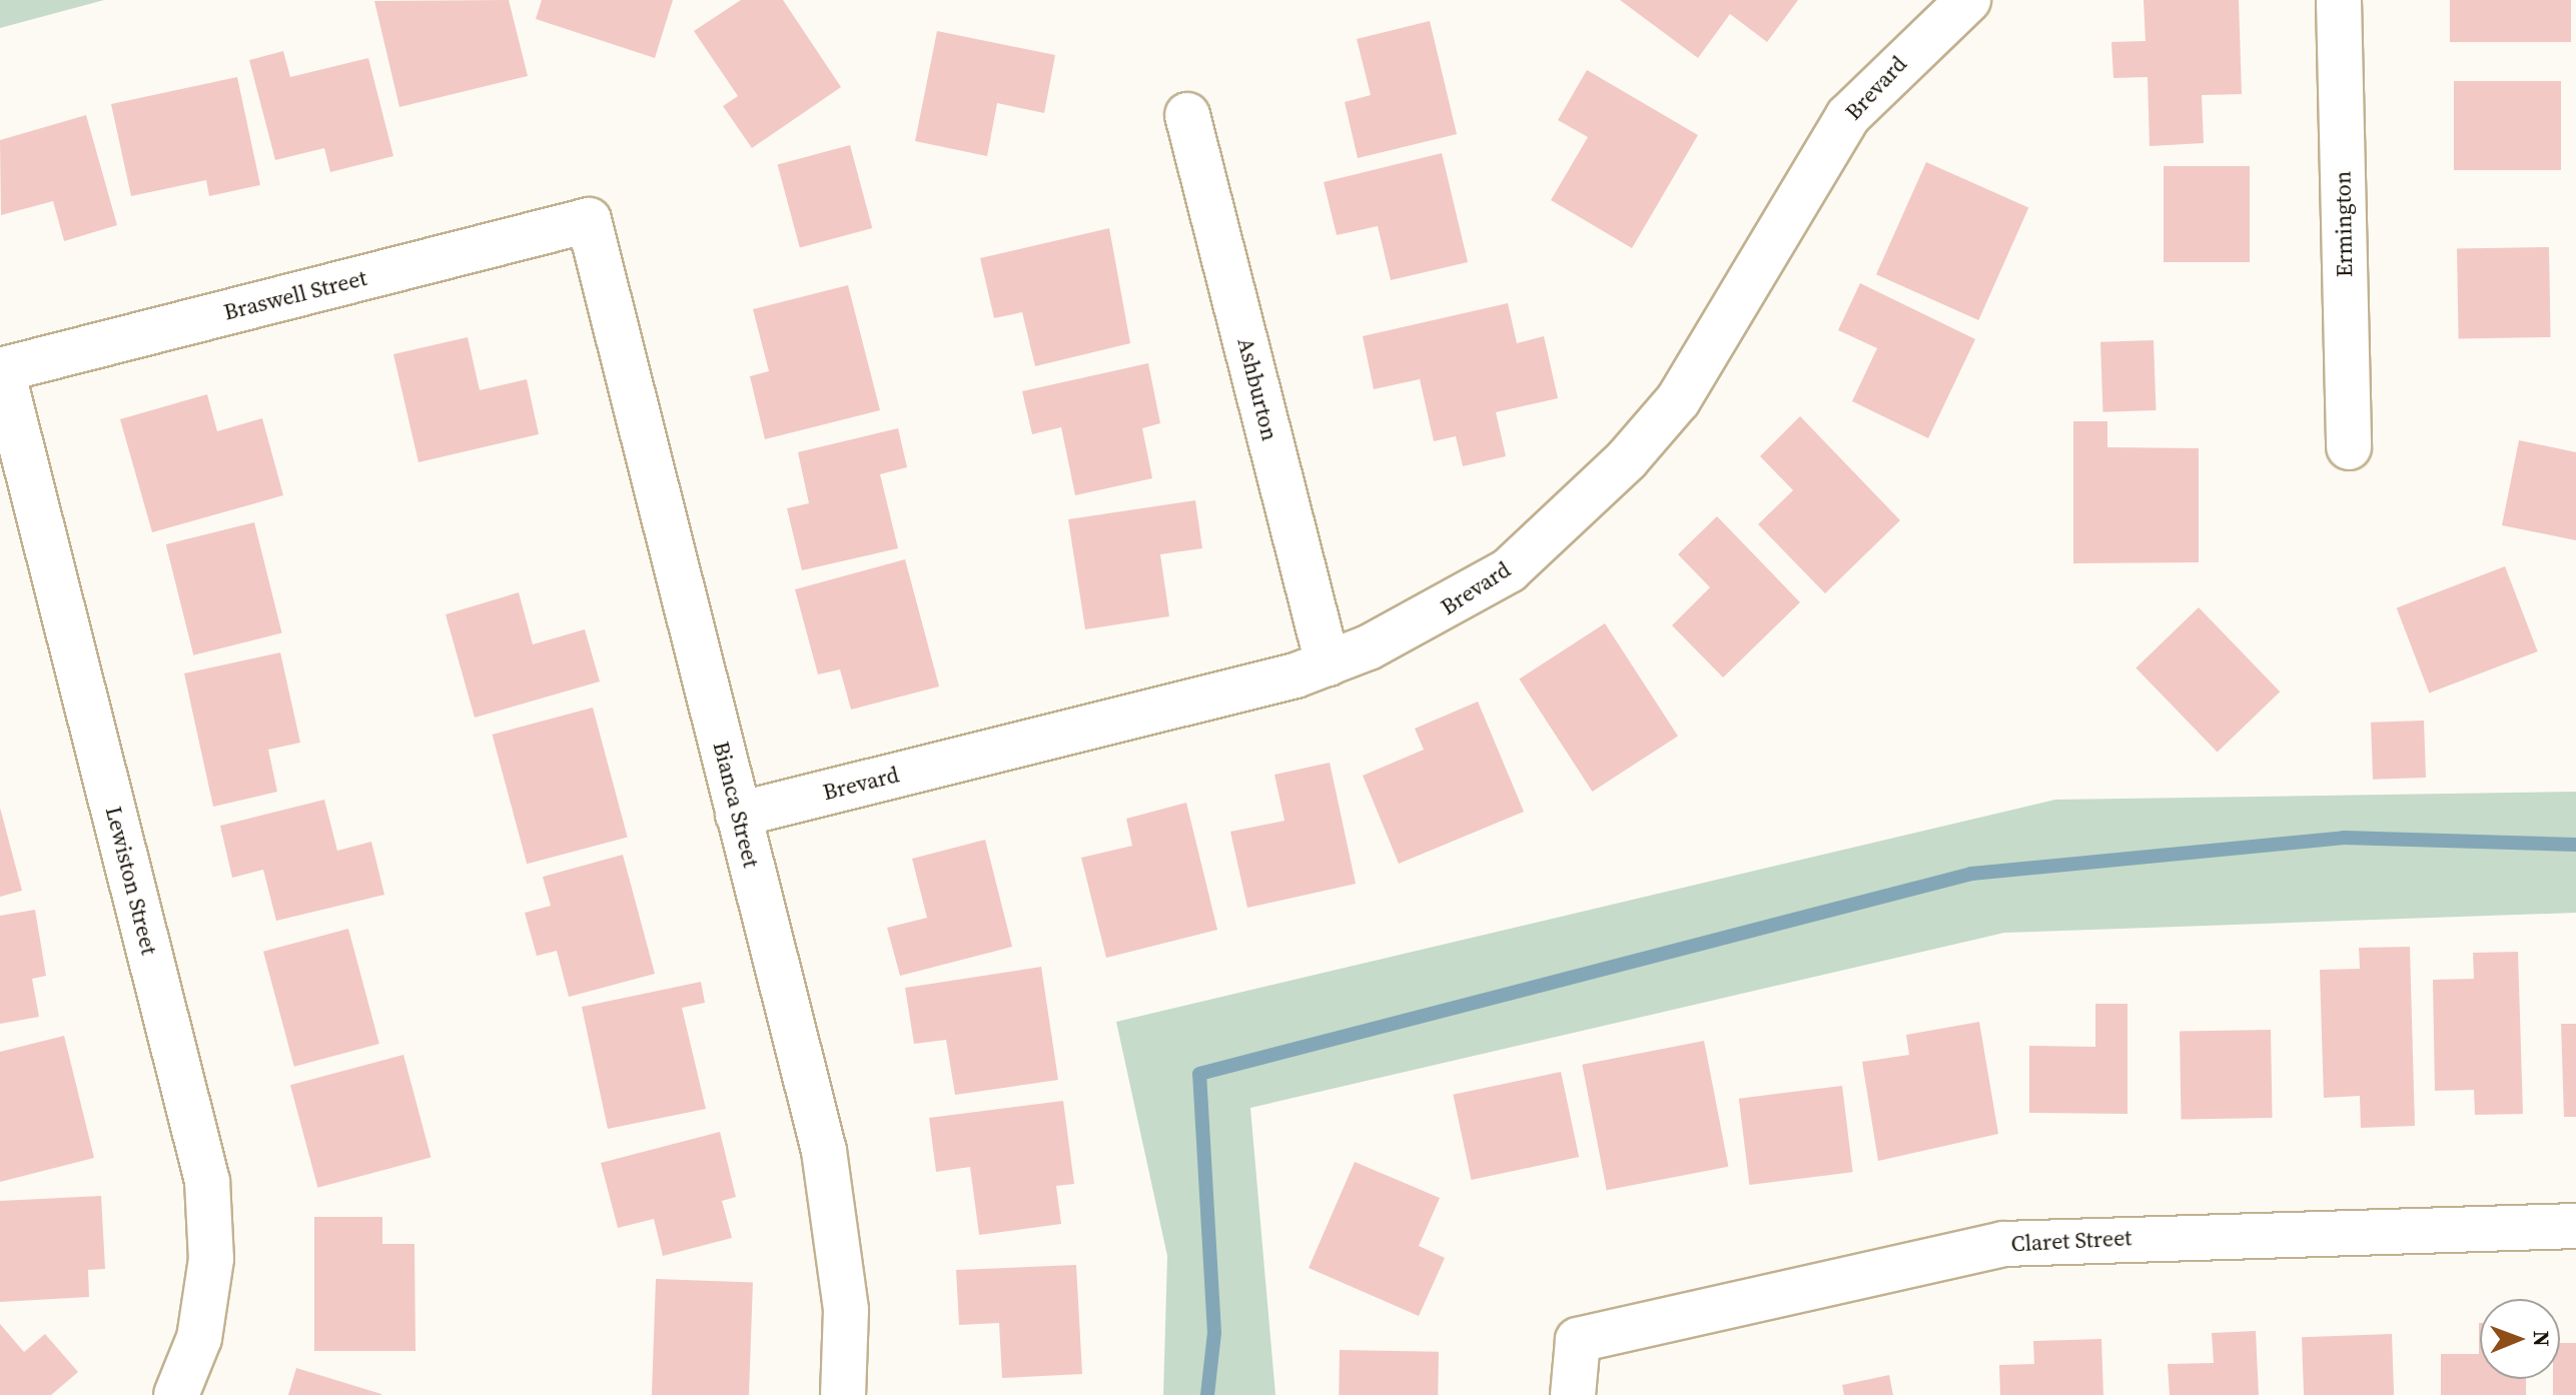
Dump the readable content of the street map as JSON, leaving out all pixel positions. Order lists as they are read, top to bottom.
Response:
{
  "streets": {
    "street": [
      "Brevard",
      "Ermington",
      "Braswell Street",
      "Ashburton",
      "Bianca Street",
      "Lewiston Street",
      "Claret Street"
    ]
  },
  "crossings": [
    ["Brevard", "Ashburton"],
    ["Brevard", "Bianca Street"],
    ["Braswell Street", "Bianca Street"],
    ["Braswell Street", "Lewiston Street"]
  ],
  "north": "right"
}
